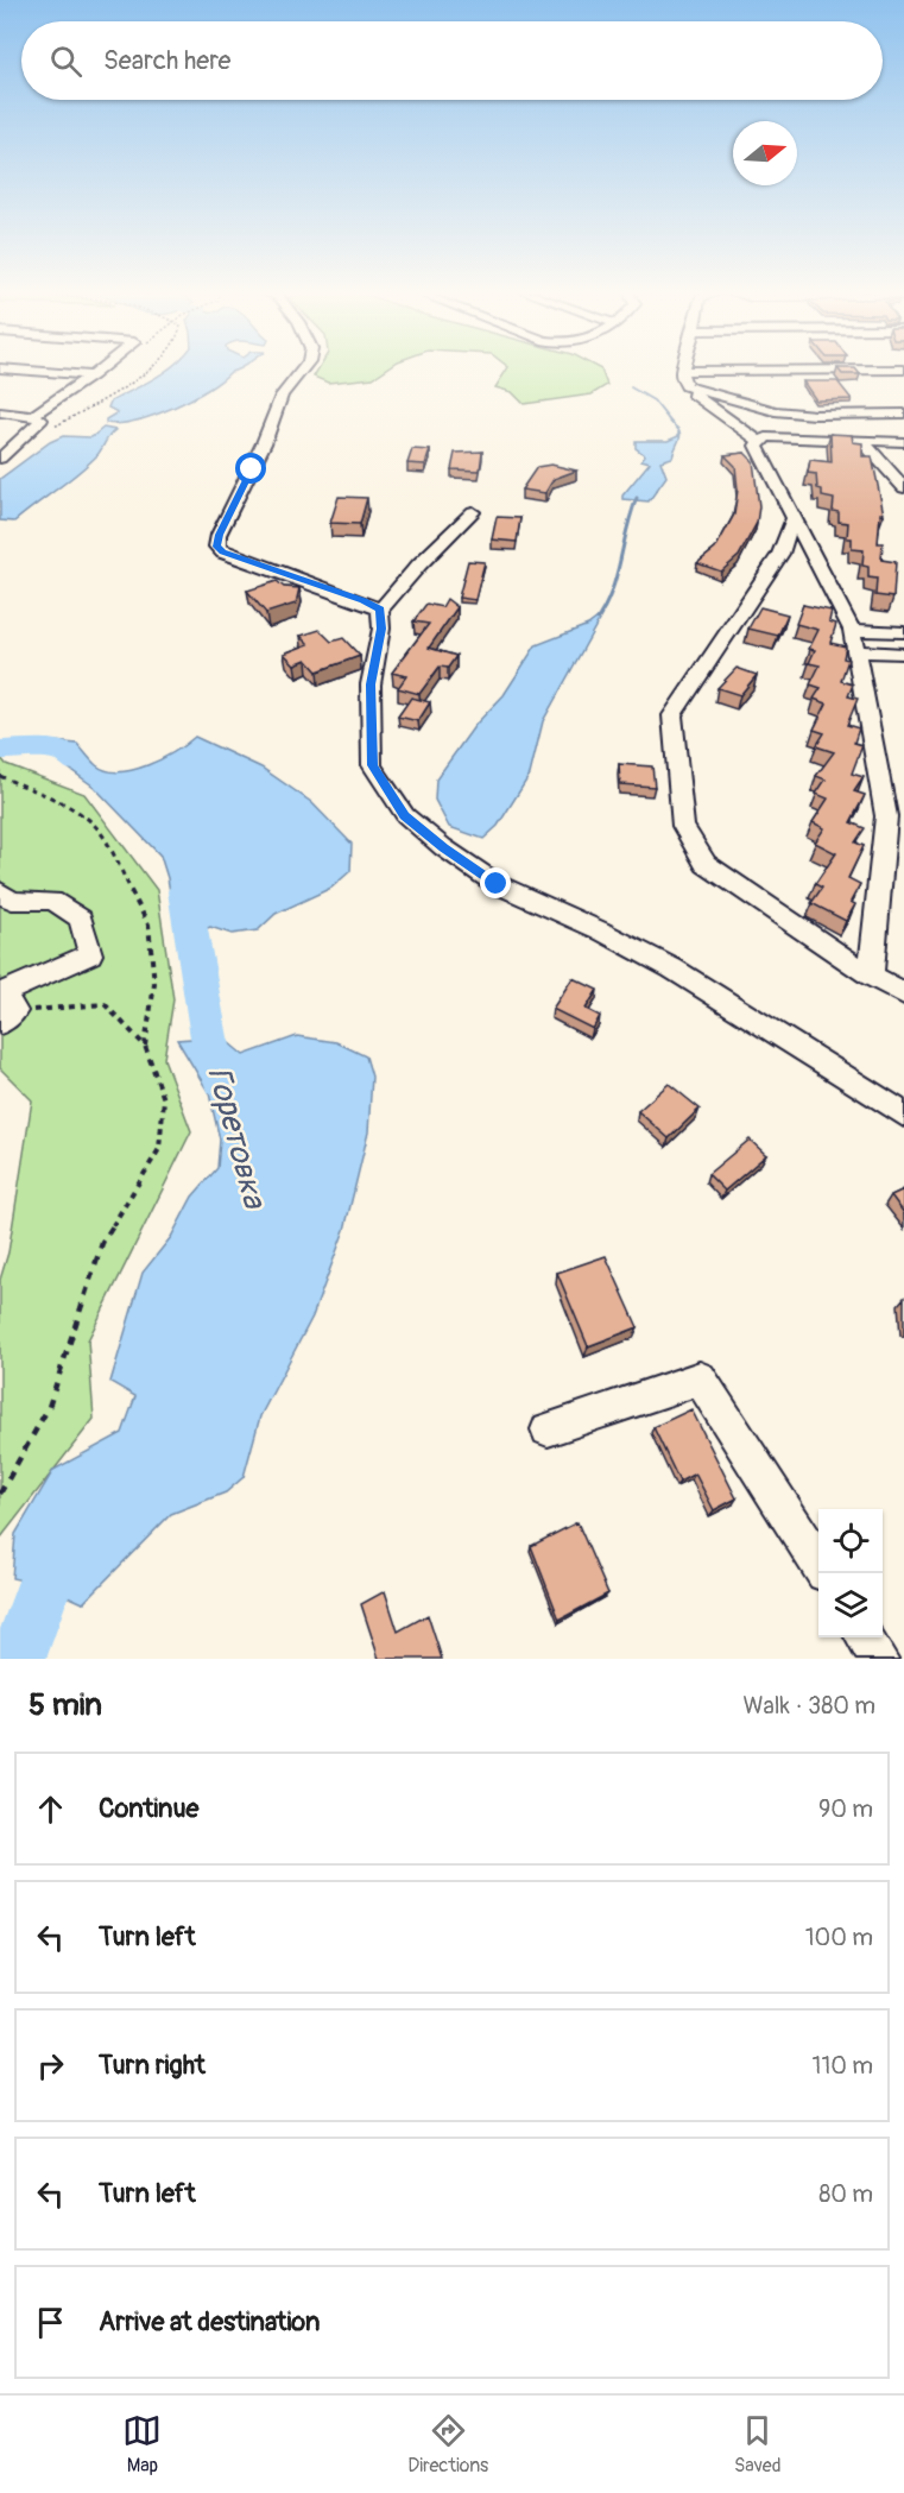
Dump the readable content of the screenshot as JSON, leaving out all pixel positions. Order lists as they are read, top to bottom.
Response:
{
  "water": ["Горетовка"],
  "north": "right",
  "page": {
    "search": "Search here",
    "heading": ["5 min", "Walk · 380 m"],
    "list": [
      ["Continue", "90 m"],
      ["Turn left", "100 m"],
      ["Turn right", "110 m"],
      ["Turn left", "80 m"],
      "Arrive at destination"
    ],
    "nav": ["Map", "Directions", "Saved"]
  }
}
